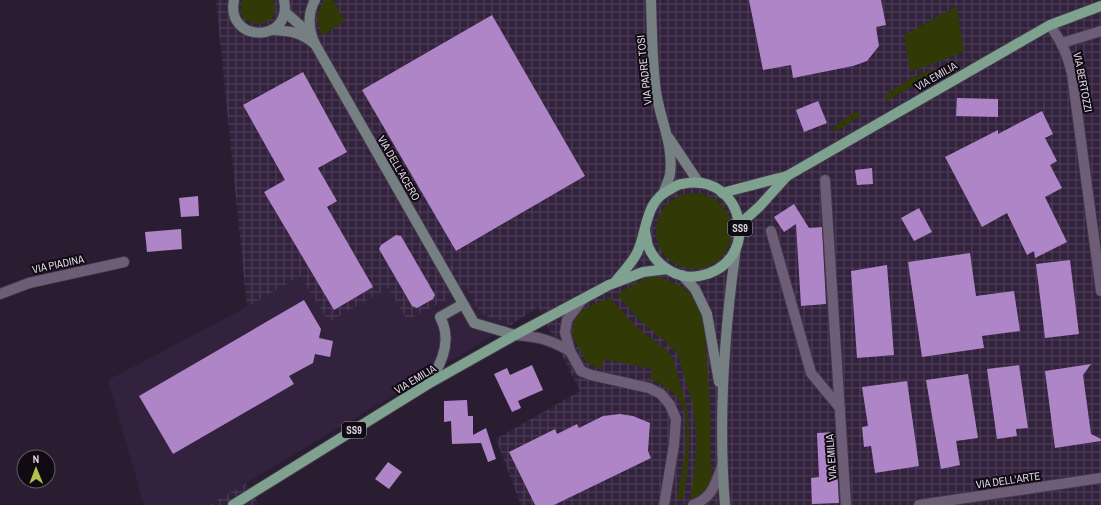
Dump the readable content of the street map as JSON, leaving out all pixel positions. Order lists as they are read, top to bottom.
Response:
{
  "streets": {
    "main road": ["VIA EMILIA", "SS9"],
    "street": [
      "VIA PADRE TOSI",
      "VIA BERTOZZI",
      "VIA DELL'ACERO",
      "VIA PIADINA",
      "VIA DELL'ARTE"
    ]
  },
  "crossings": [
    ["VIA PADRE TOSI", "VIA EMILIA"],
    ["VIA EMILIA", "VIA BERTOZZI"],
    ["VIA EMILIA", "VIA DELL'ACERO"]
  ],
  "north": "top"
}
